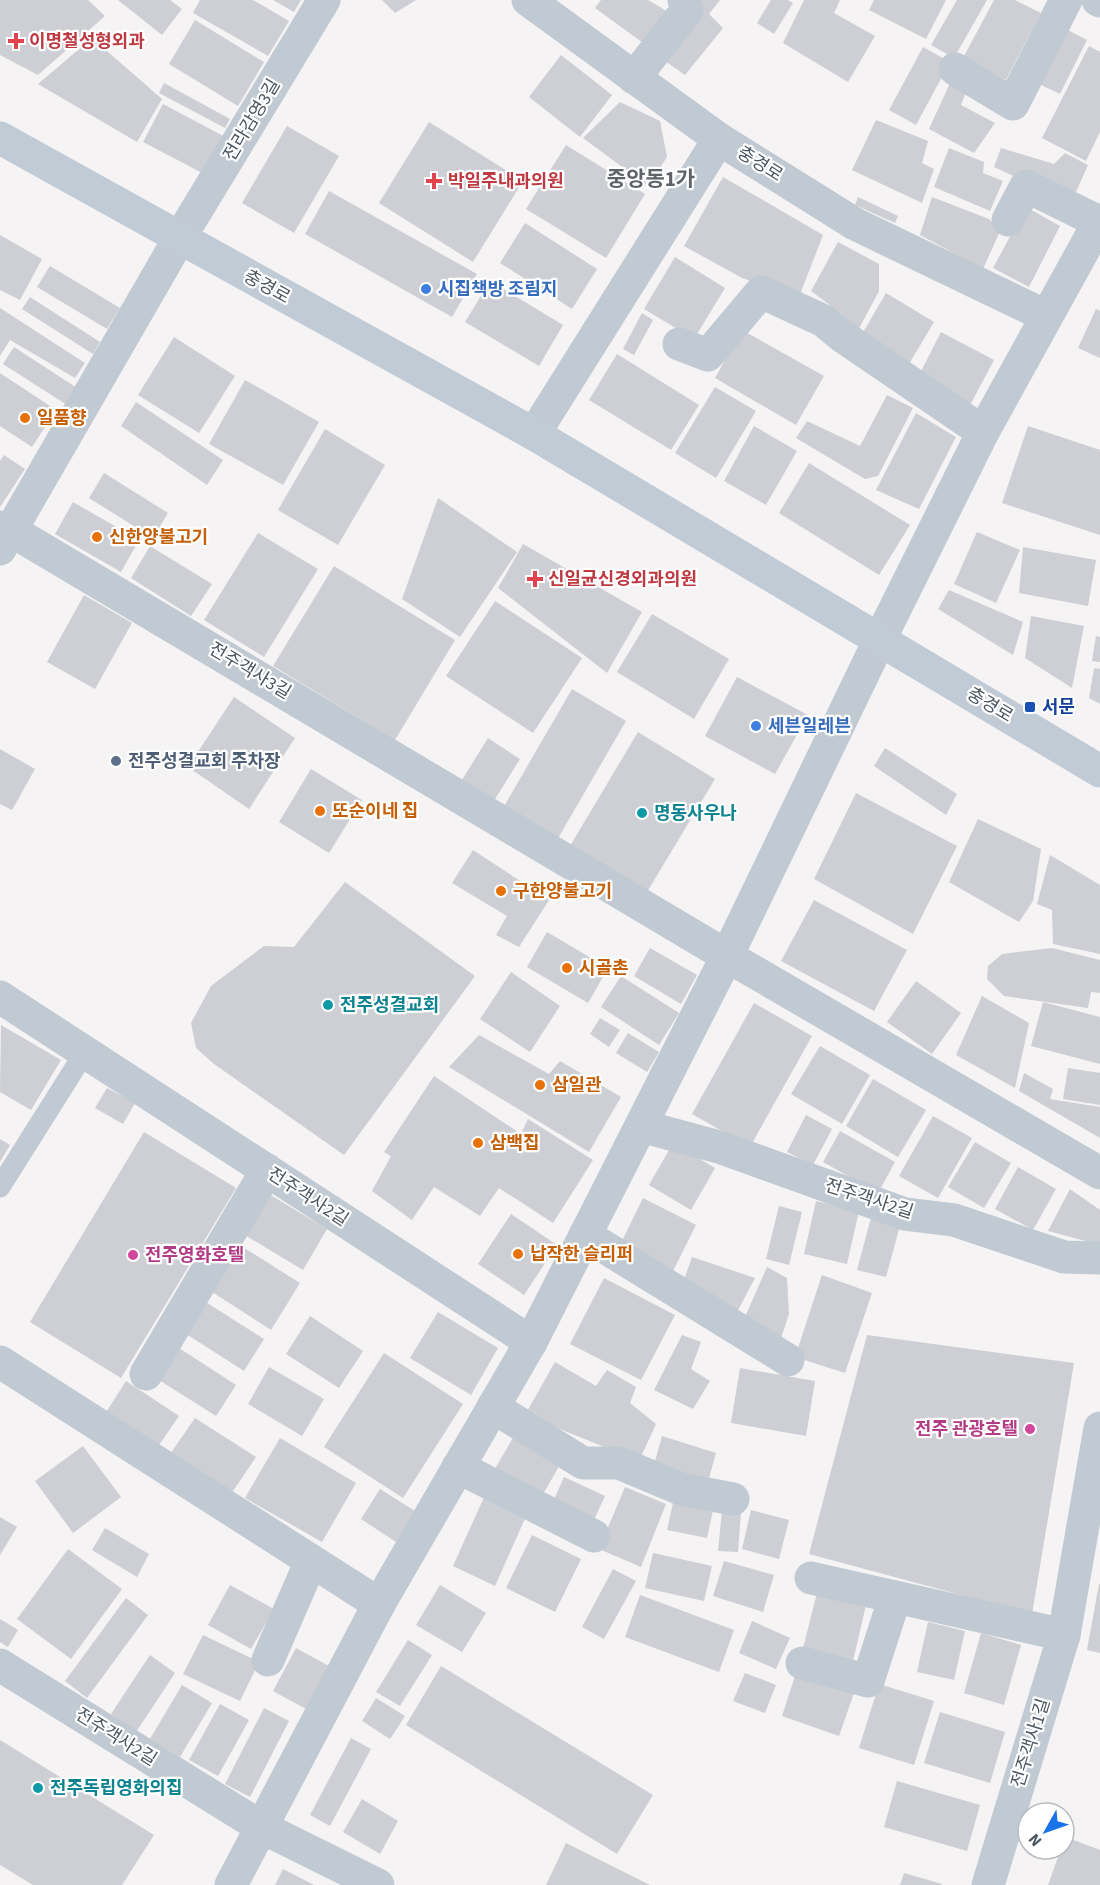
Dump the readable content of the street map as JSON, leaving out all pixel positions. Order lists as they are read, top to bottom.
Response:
{
  "streets": {
    "street": [
      "전라감영3길",
      "충경로",
      "전주객사3길",
      "전주객사2길",
      "전주객사1길"
    ]
  },
  "crossings": [
    ["전라감영3길", "충경로"],
    ["전라감영3길", "전주객사3길"],
    ["충경로", "전주객사3길"]
  ],
  "districts": ["중앙동1가"],
  "places": {
    "health": ["이명철성형외과", "박일주내과의원", "신일균신경외과의원"],
    "other": [
      "시집책방 조림지",
      "일품향",
      "신한양불고기",
      "세븐일레븐",
      "전주성결교회 주차장",
      "또순이네 집",
      "명동사우나",
      "구한양불고기",
      "시골촌",
      "전주성결교회",
      "삼일관",
      "삼백집",
      "납작한 슬리퍼",
      "전주영화호텔",
      "전주 관광호텔",
      "전주독립영화의집"
    ],
    "transit": ["서문"]
  },
  "north": "bottom left"
}
